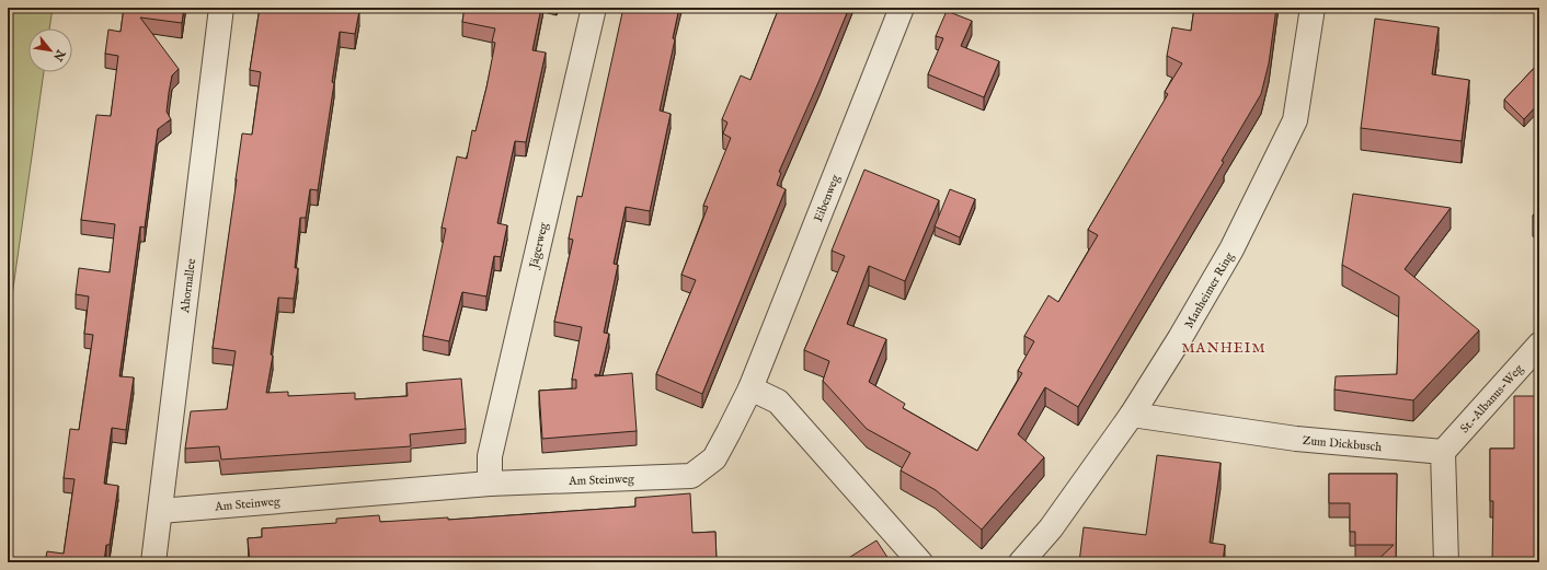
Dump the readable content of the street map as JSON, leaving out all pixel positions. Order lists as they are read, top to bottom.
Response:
{
  "streets": {
    "street": [
      "Eibenweg",
      "Jägerweg",
      "Ahornallee",
      "Manheimer Ring",
      "St.-Albanus-Weg",
      "Zum Dickbusch",
      "Am Steinweg"
    ]
  },
  "crossings": [
    ["Eibenweg", "Am Steinweg"],
    ["Jägerweg", "Am Steinweg"],
    ["Ahornallee", "Am Steinweg"],
    ["Manheimer Ring", "Zum Dickbusch"],
    ["St.-Albanus-Weg", "Zum Dickbusch"]
  ],
  "districts": ["MANHEIM"],
  "north": "bottom right"
}
